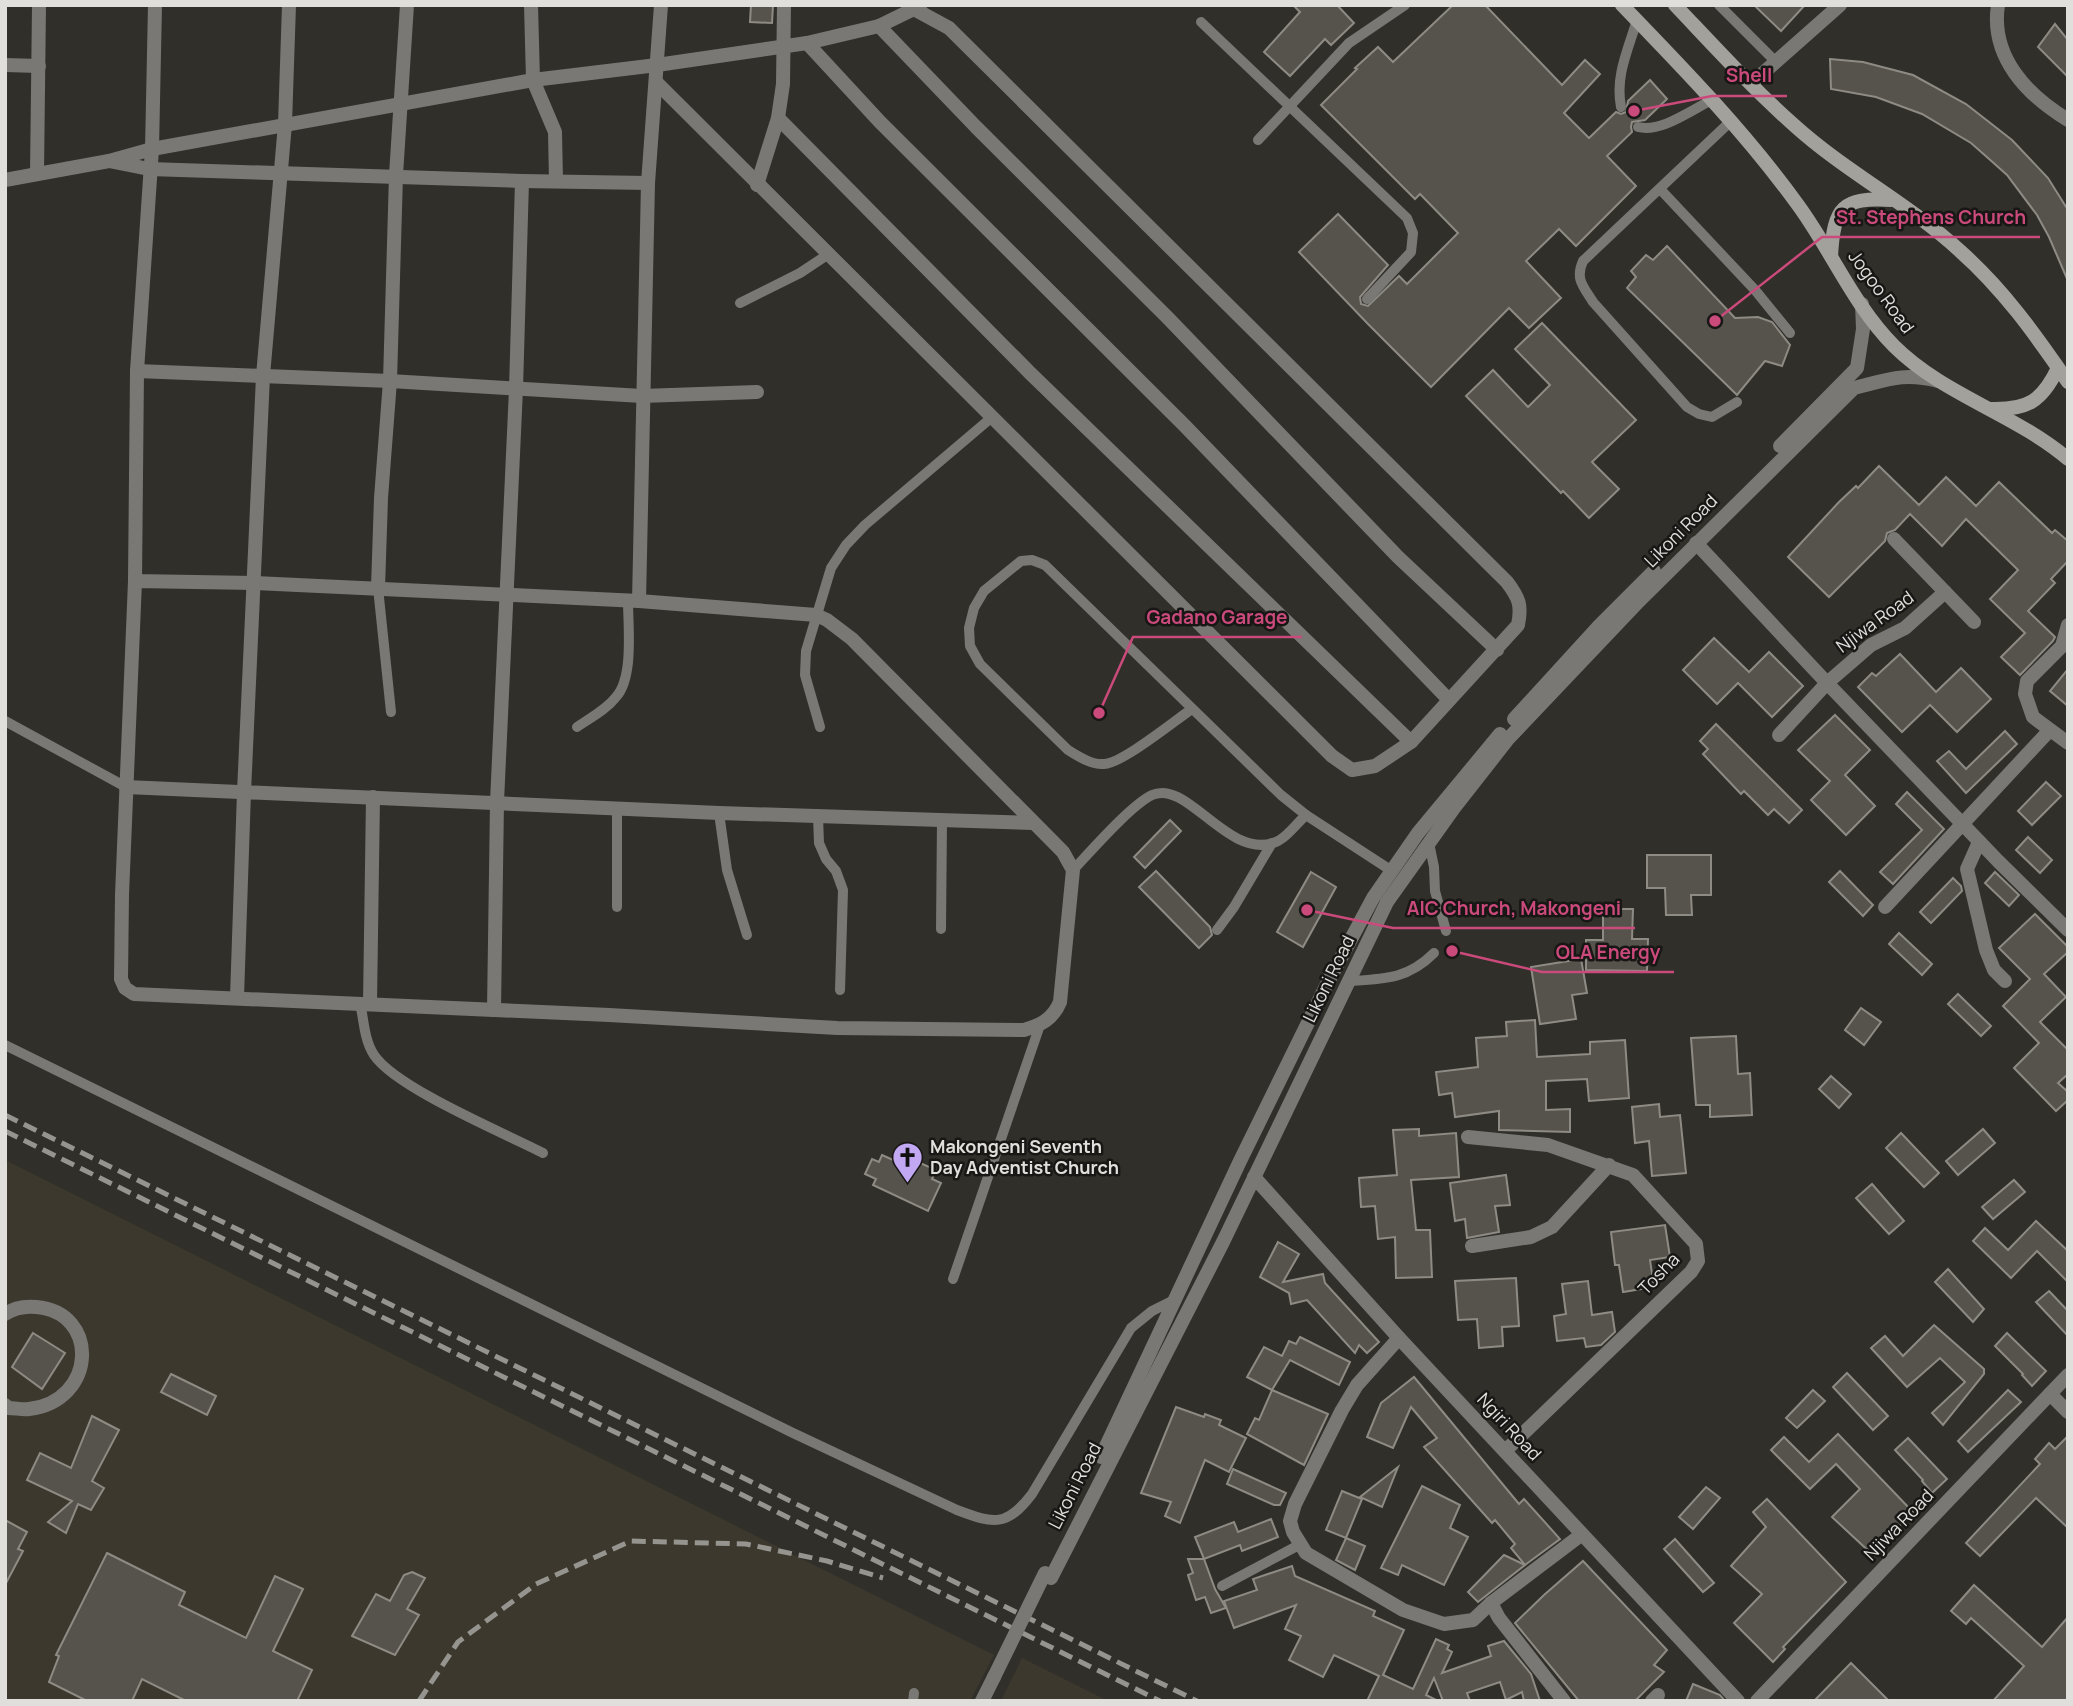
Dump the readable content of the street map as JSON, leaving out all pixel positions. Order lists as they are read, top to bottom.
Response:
{
  "streets": {
    "main road": ["Jogoo Road"],
    "street": [
      "Likoni Road",
      "Njiwa Road",
      "Tosha",
      "Ngiri Road"
    ]
  },
  "crossings": [
    ["Jogoo Road", "Likoni Road"],
    ["Likoni Road", "Ngiri Road"],
    ["Tosha", "Ngiri Road"]
  ],
  "places": {
    "other": [
      "Shell",
      "St. Stephens Church",
      "Gadano Garage",
      "AIC Church, Makongeni",
      "OLA Energy"
    ],
    "church": ["Makongeni Seventh Day Adventist Church"]
  }
}
